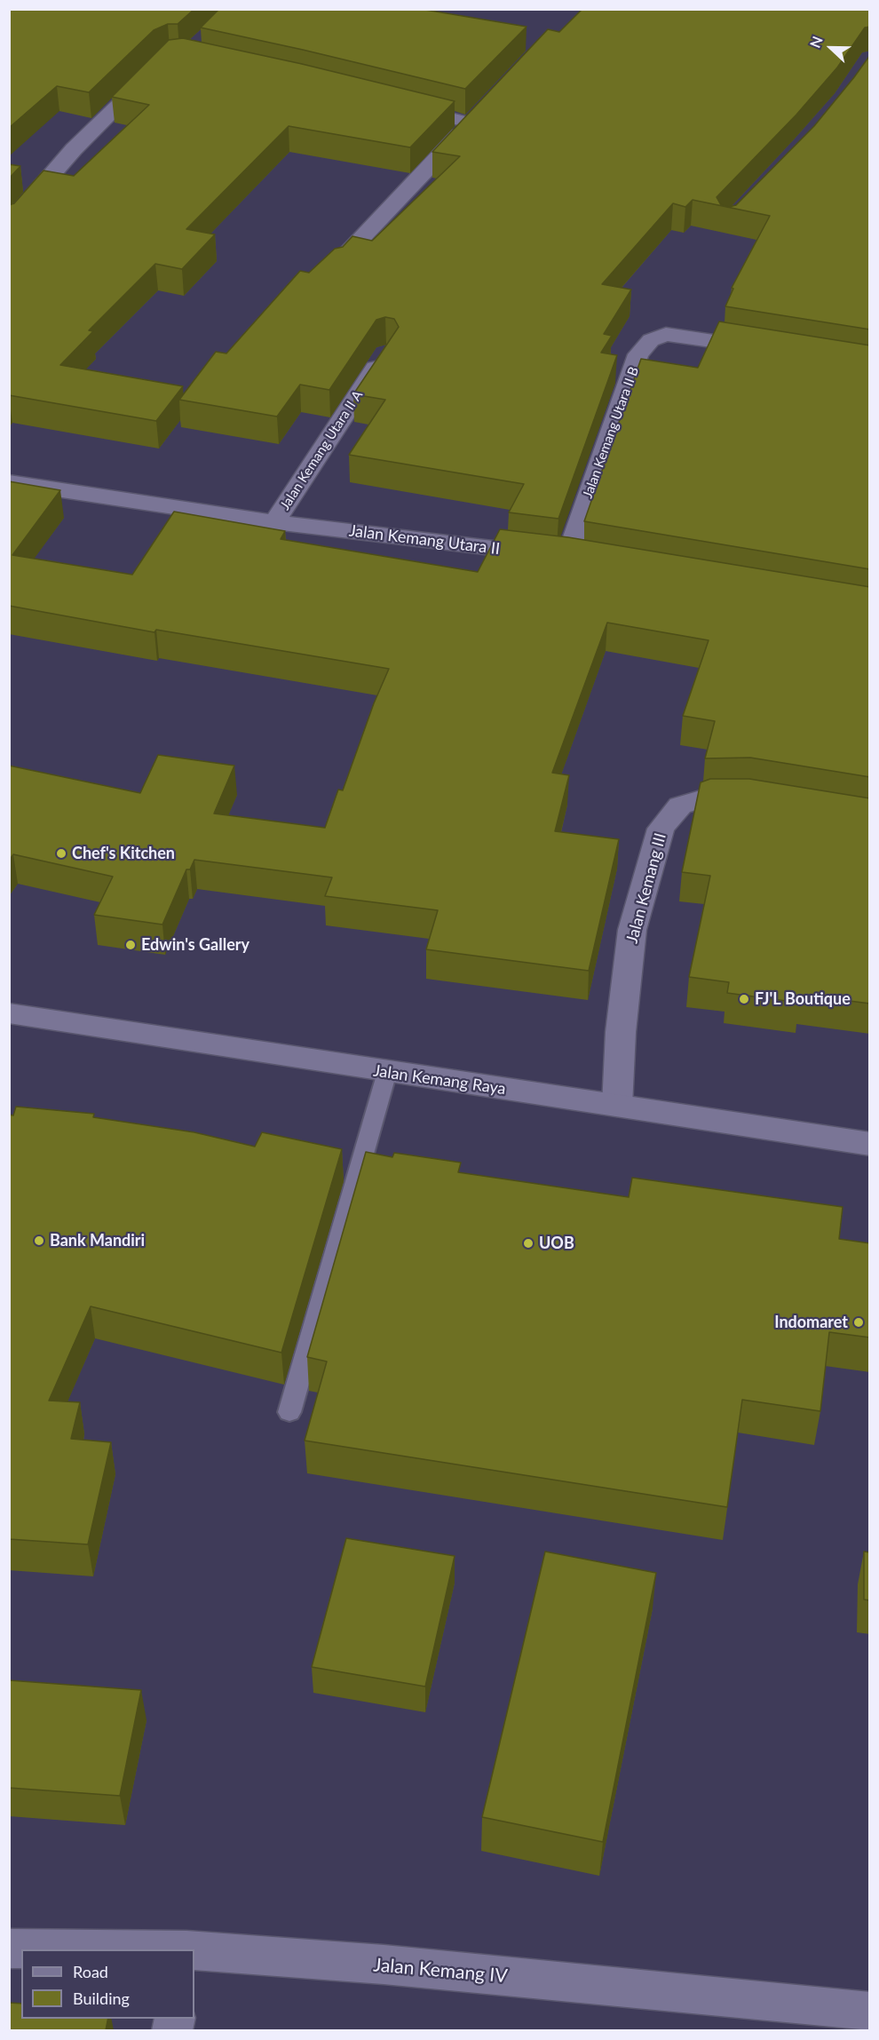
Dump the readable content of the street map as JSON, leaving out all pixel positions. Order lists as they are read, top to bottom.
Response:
{
  "streets": {
    "street": [
      "Jalan Kemang Utara II B",
      "Jalan Kemang Utara II A",
      "Jalan Kemang Utara II",
      "Jalan Kemang III",
      "Jalan Kemang Raya",
      "Jalan Kemang IV"
    ]
  },
  "crossings": [
    ["Jalan Kemang Utara II B", "Jalan Kemang Utara II"],
    ["Jalan Kemang Utara II A", "Jalan Kemang Utara II"],
    ["Jalan Kemang III", "Jalan Kemang Raya"]
  ],
  "places": [
    "Chef's Kitchen",
    "Edwin's Gallery",
    "FJ'L Boutique",
    "Bank Mandiri",
    "UOB",
    "Indomaret"
  ],
  "legend": ["Road", "Building"],
  "north": "left"
}
